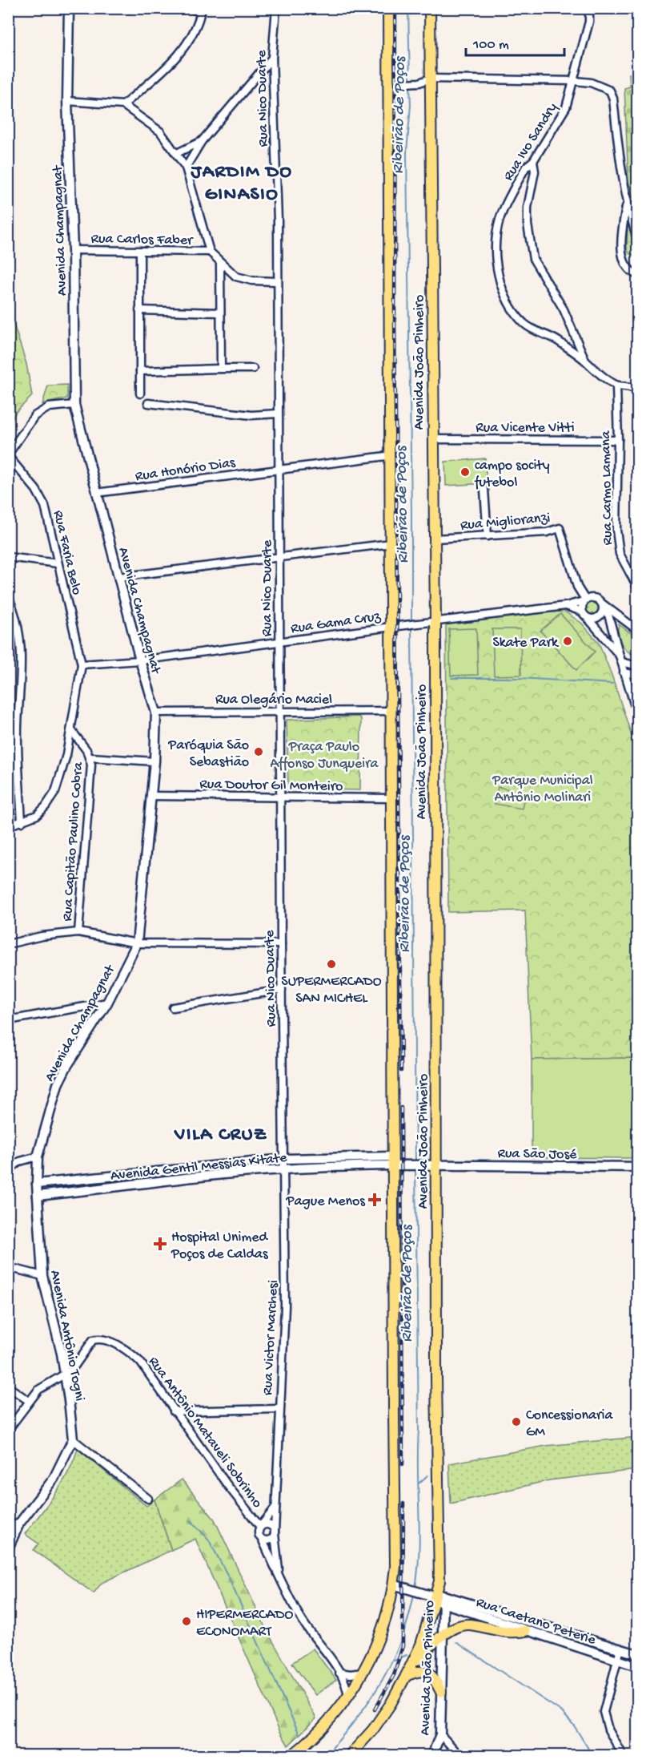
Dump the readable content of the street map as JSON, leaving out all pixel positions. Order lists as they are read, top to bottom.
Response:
{
  "streets": {
    "main road": ["Avenida João Pinheiro"],
    "street": [
      "Rua Nico Duarte",
      "Rua Ivo Sandry",
      "Avenida Champagnat",
      "Rua Carlos Faber",
      "Rua Vicente Vitti",
      "Rua Honório Dias",
      "Rua Carmo Lamana",
      "Rua Miglioranzi",
      "Rua Faria Belo",
      "Rua Gama Cruz",
      "Rua Olegário Maciel",
      "Rua Doutor Gil Monteiro",
      "Rua Capitão Paulino Cobra",
      "Rua São José",
      "Avenida Gentil Messias Kitate",
      "Avenida Antônio Togni",
      "Rua Victor Marchesi",
      "Rua Antônio Mataveli Sobrinho",
      "Rua Caetano Peterie"
    ]
  },
  "crossings": [
    ["Rua Nico Duarte", "Rua Honório Dias"],
    ["Rua Nico Duarte", "Rua Gama Cruz"],
    ["Rua Nico Duarte", "Rua Olegário Maciel"],
    ["Rua Nico Duarte", "Rua Doutor Gil Monteiro"],
    ["Rua Nico Duarte", "Avenida Gentil Messias Kitate"],
    ["Rua Nico Duarte", "Rua Victor Marchesi"],
    ["Rua Ivo Sandry", "Rua Carmo Lamana"],
    ["Avenida Champagnat", "Rua Carlos Faber"],
    ["Avenida Champagnat", "Rua Honório Dias"],
    ["Avenida Champagnat", "Rua Gama Cruz"],
    ["Avenida Champagnat", "Rua Olegário Maciel"],
    ["Avenida Champagnat", "Rua Doutor Gil Monteiro"],
    ["Avenida Champagnat", "Avenida Gentil Messias Kitate"],
    ["Avenida Champagnat", "Avenida Antônio Togni"],
    ["Avenida João Pinheiro", "Rua Vicente Vitti"],
    ["Avenida João Pinheiro", "Rua Honório Dias"],
    ["Avenida João Pinheiro", "Rua Miglioranzi"],
    ["Avenida João Pinheiro", "Rua Gama Cruz"],
    ["Avenida João Pinheiro", "Rua Olegário Maciel"],
    ["Avenida João Pinheiro", "Rua Doutor Gil Monteiro"],
    ["Avenida João Pinheiro", "Rua São José"],
    ["Avenida João Pinheiro", "Avenida Gentil Messias Kitate"],
    ["Avenida João Pinheiro", "Rua Caetano Peterie"],
    ["Rua Vicente Vitti", "Rua Carmo Lamana"],
    ["Rua Miglioranzi", "Rua Gama Cruz"],
    ["Rua Faria Belo", "Rua Gama Cruz"],
    ["Rua São José", "Avenida Gentil Messias Kitate"],
    ["Avenida Gentil Messias Kitate", "Avenida Antônio Togni"],
    ["Avenida Gentil Messias Kitate", "Rua Victor Marchesi"],
    ["Avenida Antônio Togni", "Rua Antônio Mataveli Sobrinho"],
    ["Rua Victor Marchesi", "Rua Antônio Mataveli Sobrinho"]
  ],
  "districts": ["JARDIM DO GINASIO", "VILA CRUZ"],
  "water": ["Ribeirão de Poços"],
  "parks": ["Praça Paulo Affonso Junqueira", "Parque Municipal Antônio Molinari"],
  "places": {
    "other": [
      "campo socity futebol",
      "Skate Park",
      "Paróquia São Sebastião",
      "SUPERMERCADO SAN MICHEL",
      "Concessionaria GM",
      "HIPERMERCADO ECONOMART"
    ],
    "health": ["Pague Menos", "Hospital Unimed Poços de Caldas"]
  },
  "scale_bar": "100 m"
}
